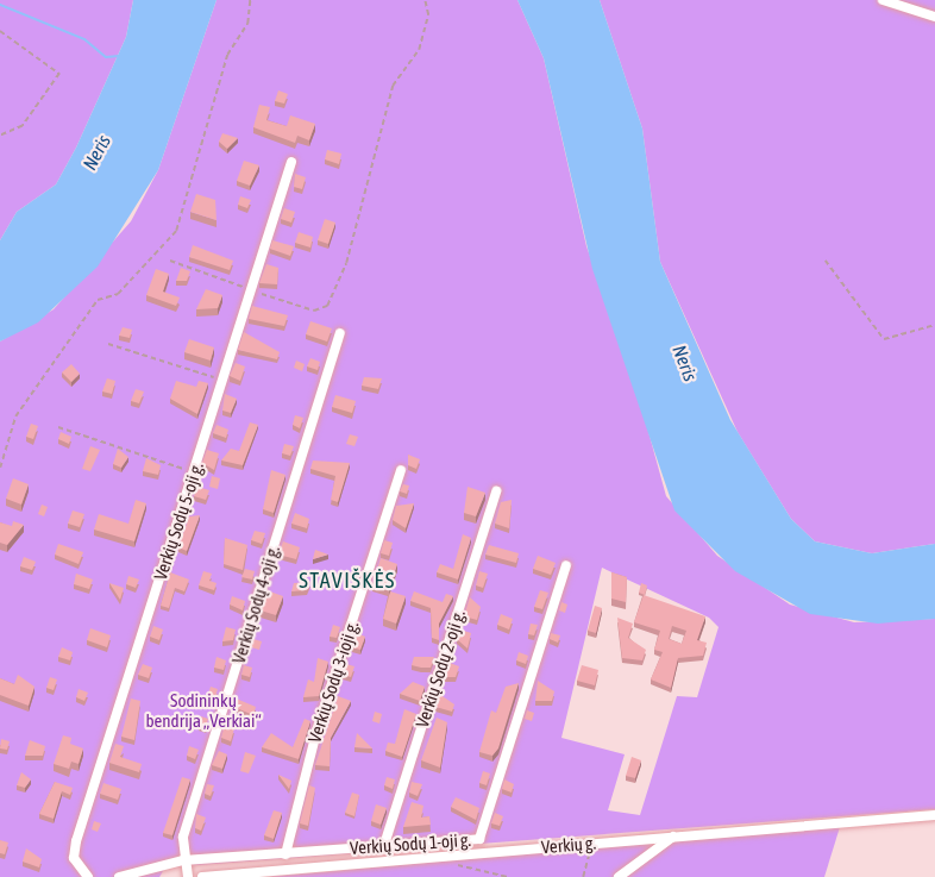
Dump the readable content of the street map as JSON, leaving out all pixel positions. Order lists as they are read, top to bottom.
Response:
{
  "streets": {
    "street": [
      "Verkių Sodų 5-oji g.",
      "Verkių Sodų 4-oji g.",
      "Verkių Sodų 2-oji g.",
      "Verkių Sodų 3-ioji g.",
      "Verkių Sodų 1-oji g.",
      "Verkių g."
    ]
  },
  "crossings": [
    ["Verkių Sodų 4-oji g.", "Verkių Sodų 1-oji g."],
    ["Verkių Sodų 2-oji g.", "Verkių Sodų 1-oji g."],
    ["Verkių Sodų 3-ioji g.", "Verkių Sodų 1-oji g."]
  ],
  "districts": ["STAVIŠKĖS"],
  "water": ["Neris"],
  "parks": ["Sodininkų bendrija „Verkiai“"]
}
